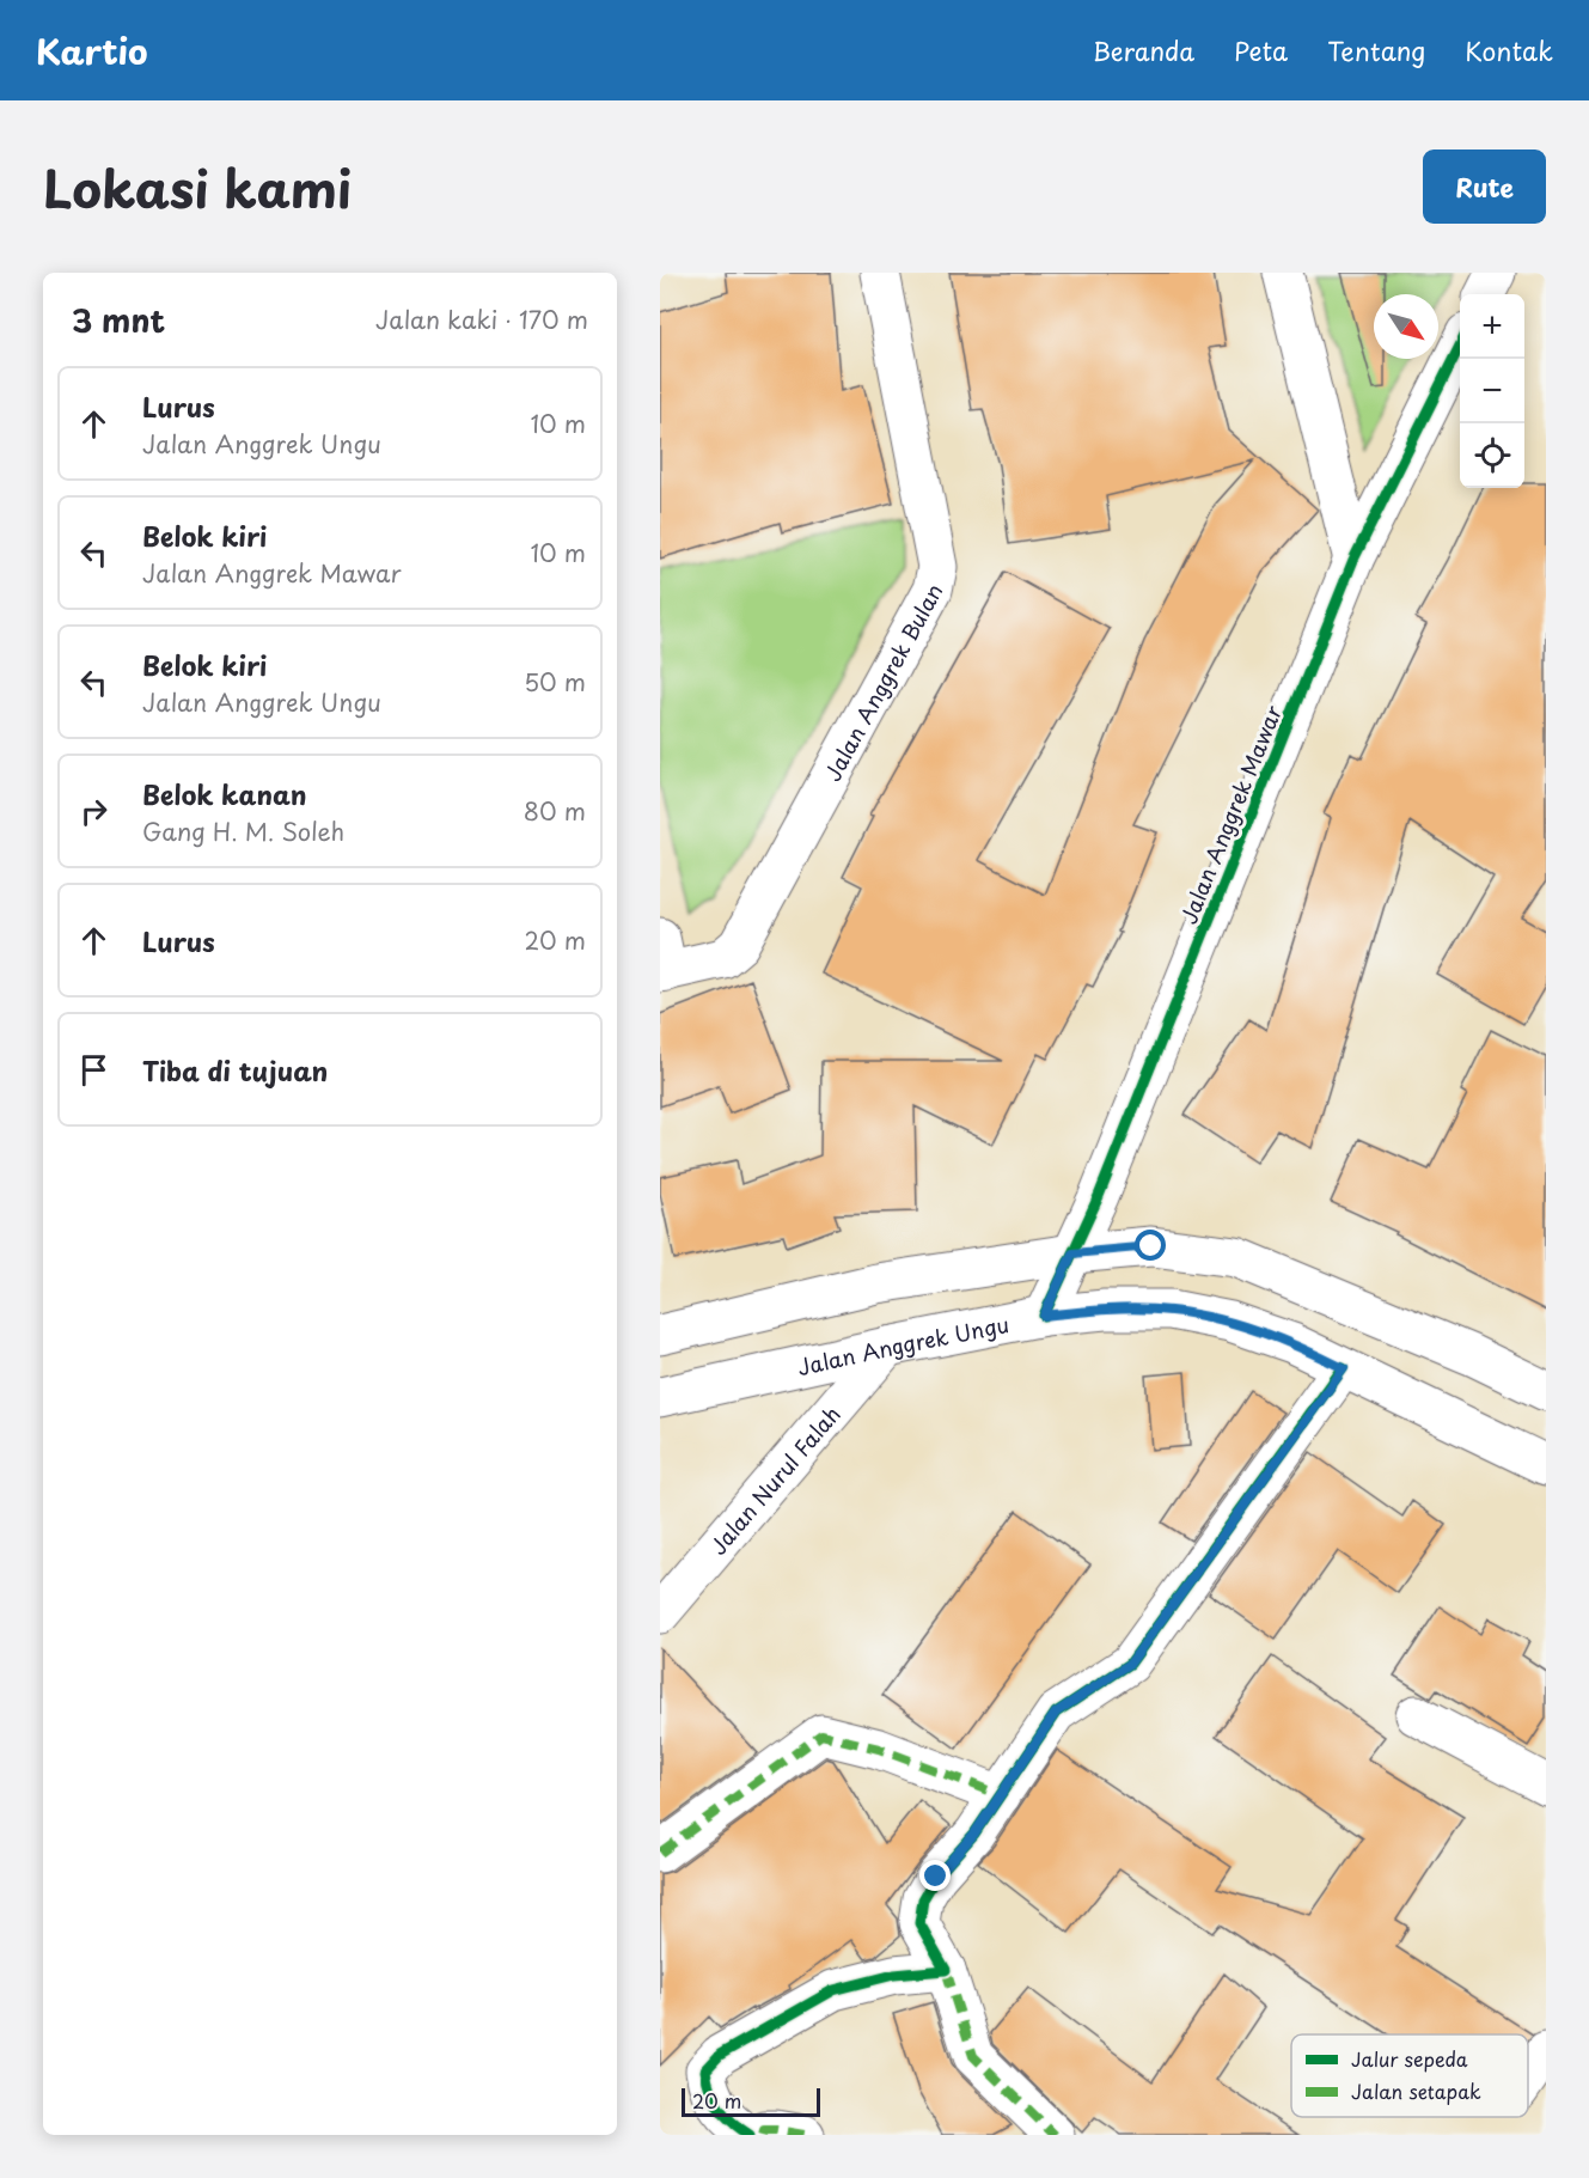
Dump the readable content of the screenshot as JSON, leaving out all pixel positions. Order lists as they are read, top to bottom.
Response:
{
  "streets": {
    "street": [
      "Jalan Anggrek Bulan",
      "Jalan Anggrek Mawar",
      "Jalan Anggrek Ungu",
      "Jalan Nurul Falah"
    ]
  },
  "crossings": [
    ["Jalan Anggrek Mawar", "Jalan Anggrek Ungu"],
    ["Jalan Anggrek Ungu", "Jalan Nurul Falah"]
  ],
  "legend": ["Jalur sepeda", "Jalan setapak"],
  "scale_bar": "20 m",
  "north": "bottom right",
  "page": {
    "header": "Kartio",
    "nav": [
      "Beranda",
      "Peta",
      "Tentang",
      "Kontak"
    ],
    "title": "Lokasi kami",
    "buttons": "Rute",
    "heading": ["3 mnt", "Jalan kaki · 170 m"],
    "map_buttons": ["+", "−"],
    "list": [
      ["Lurus", "Jalan Anggrek Ungu", "10 m"],
      ["Belok kiri", "Jalan Anggrek Mawar", "10 m"],
      ["Belok kiri", "Jalan Anggrek Ungu", "50 m"],
      ["Belok kanan", "Gang H. M. Soleh", "80 m"],
      ["Lurus", "20 m"],
      "Tiba di tujuan"
    ],
    "scale": "20 m"
  }
}
